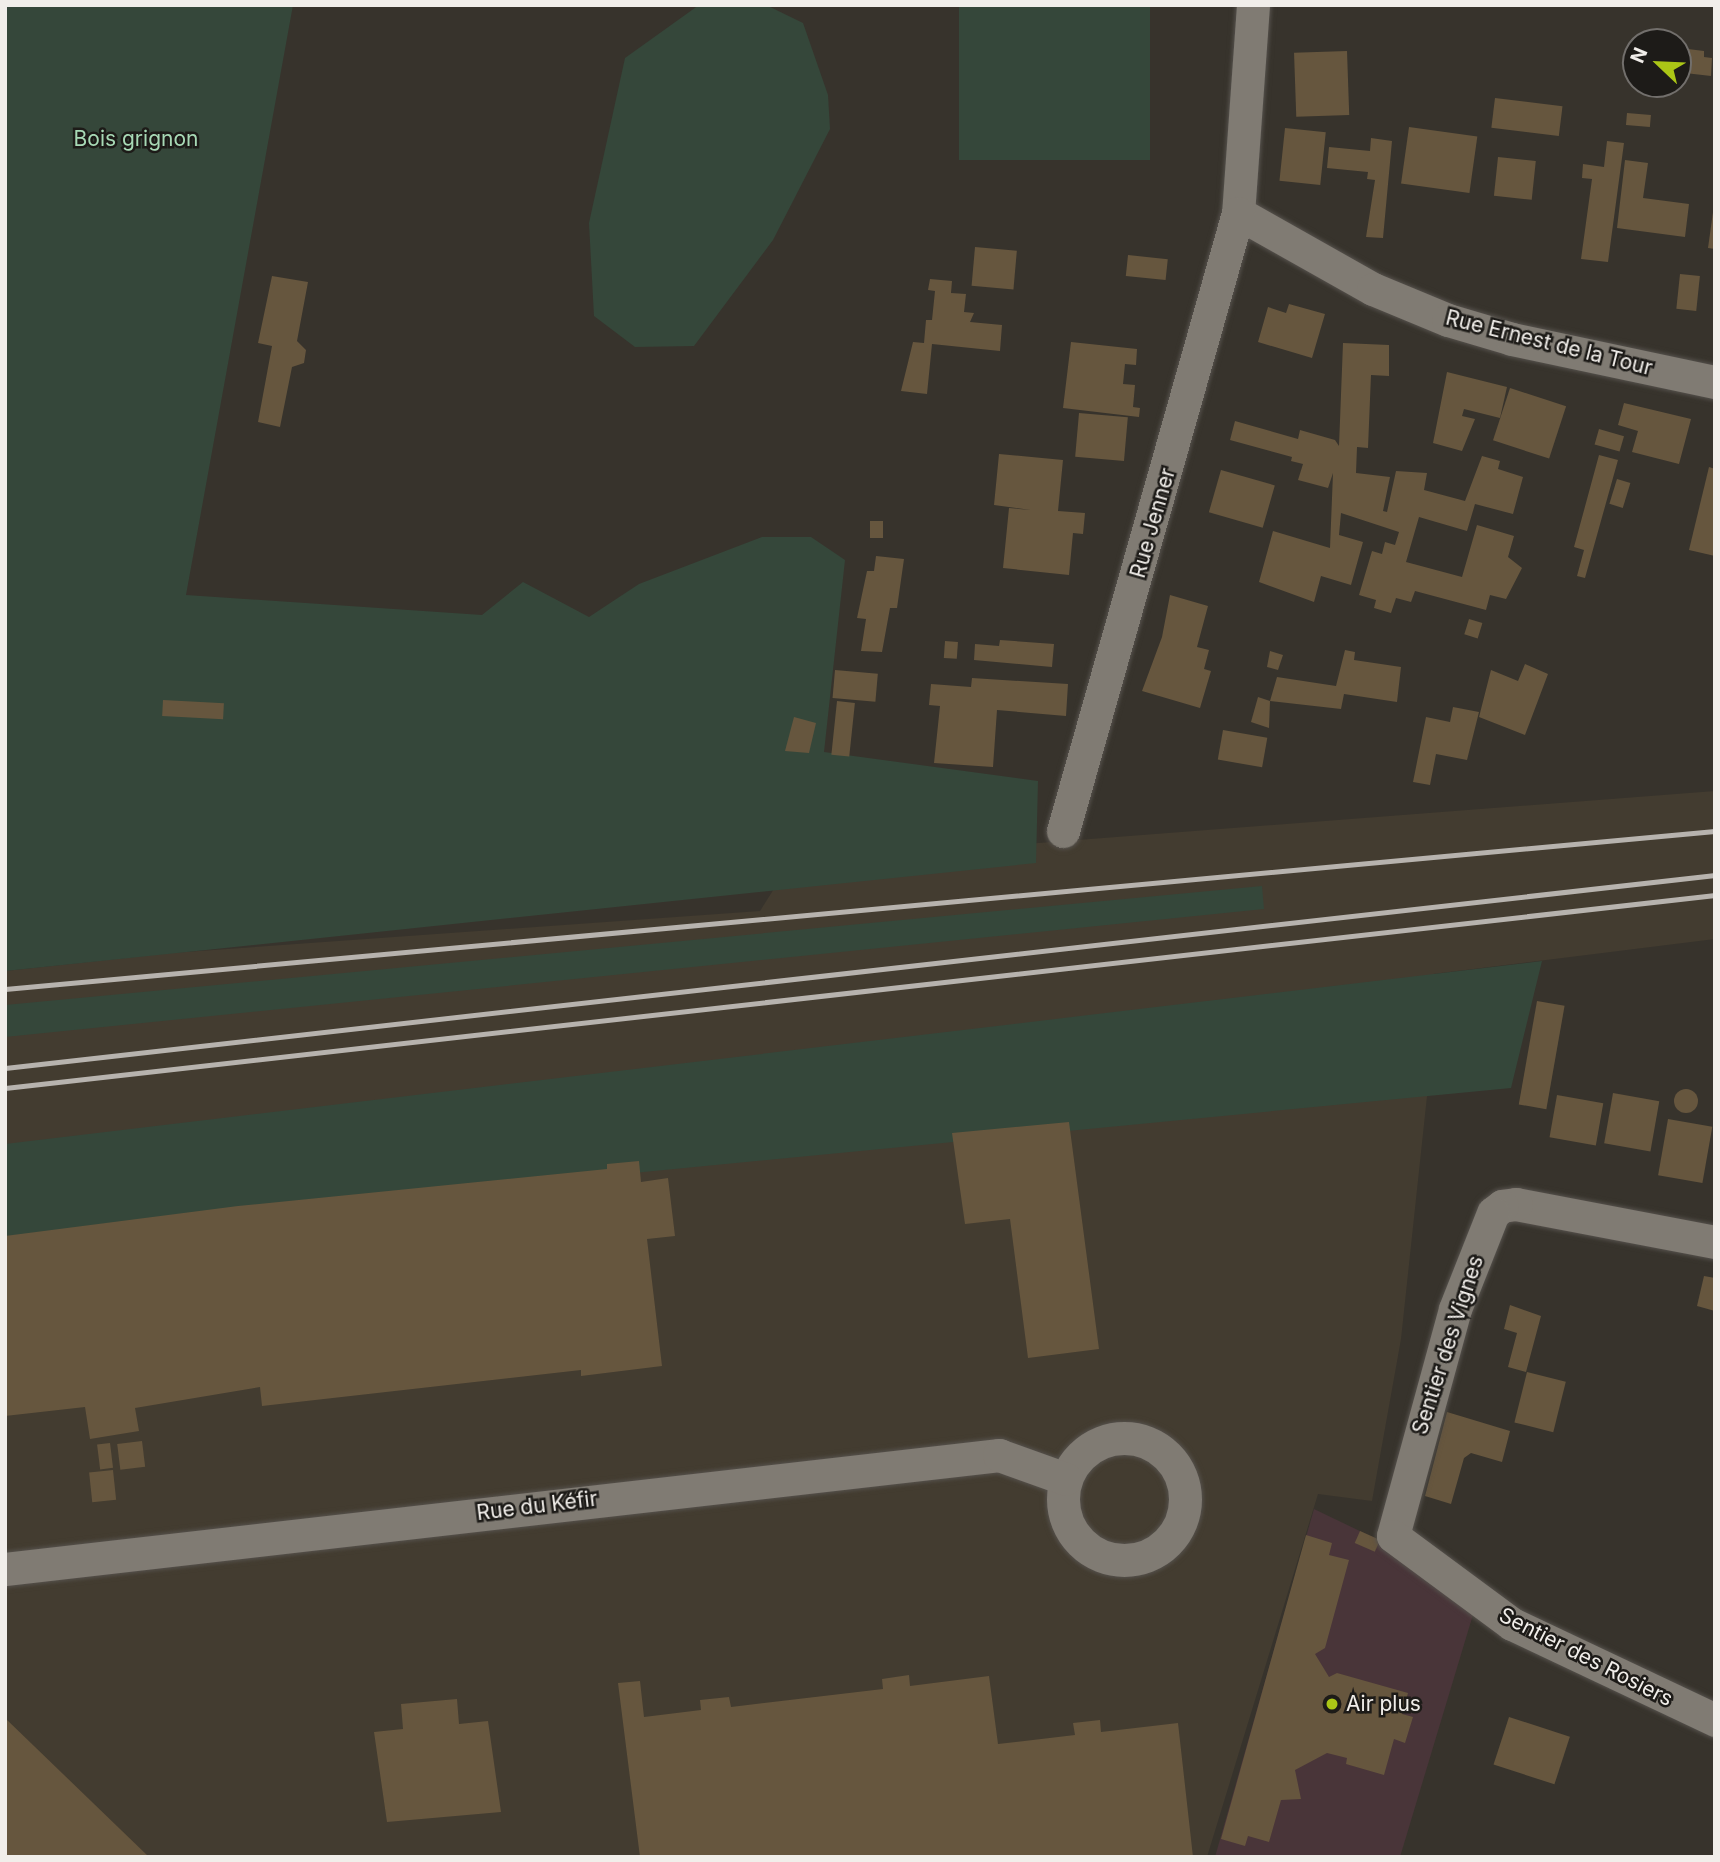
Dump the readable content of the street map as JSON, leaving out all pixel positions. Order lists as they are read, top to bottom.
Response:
{
  "streets": {
    "street": [
      "Rue Ernest de la Tour",
      "Rue Jenner",
      "Sentier des Vignes",
      "Rue du Kéfir",
      "Sentier des Rosiers"
    ]
  },
  "crossings": [
    ["Rue Ernest de la Tour", "Rue Jenner"],
    ["Sentier des Vignes", "Sentier des Rosiers"]
  ],
  "parks": ["Bois grignon"],
  "places": ["Air plus"],
  "north": "top left"
}
